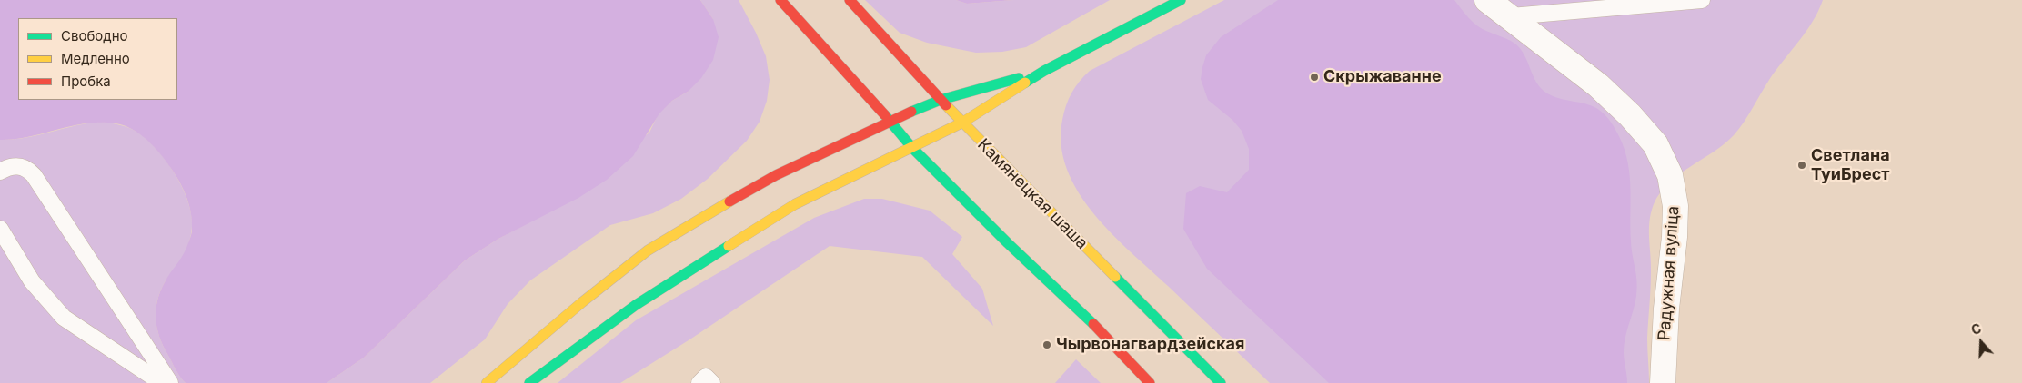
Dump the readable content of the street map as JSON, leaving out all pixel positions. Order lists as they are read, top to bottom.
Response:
{
  "streets": {
    "main road": ["Камянецкая шаша"],
    "street": ["Радужная вуліца"]
  },
  "places": ["Скрыжаванне", "Светлана ТуиБрест", "Чырвонагвардзейская"],
  "legend": ["Свободно", "Медленно", "Пробка"],
  "north": "top"
}
